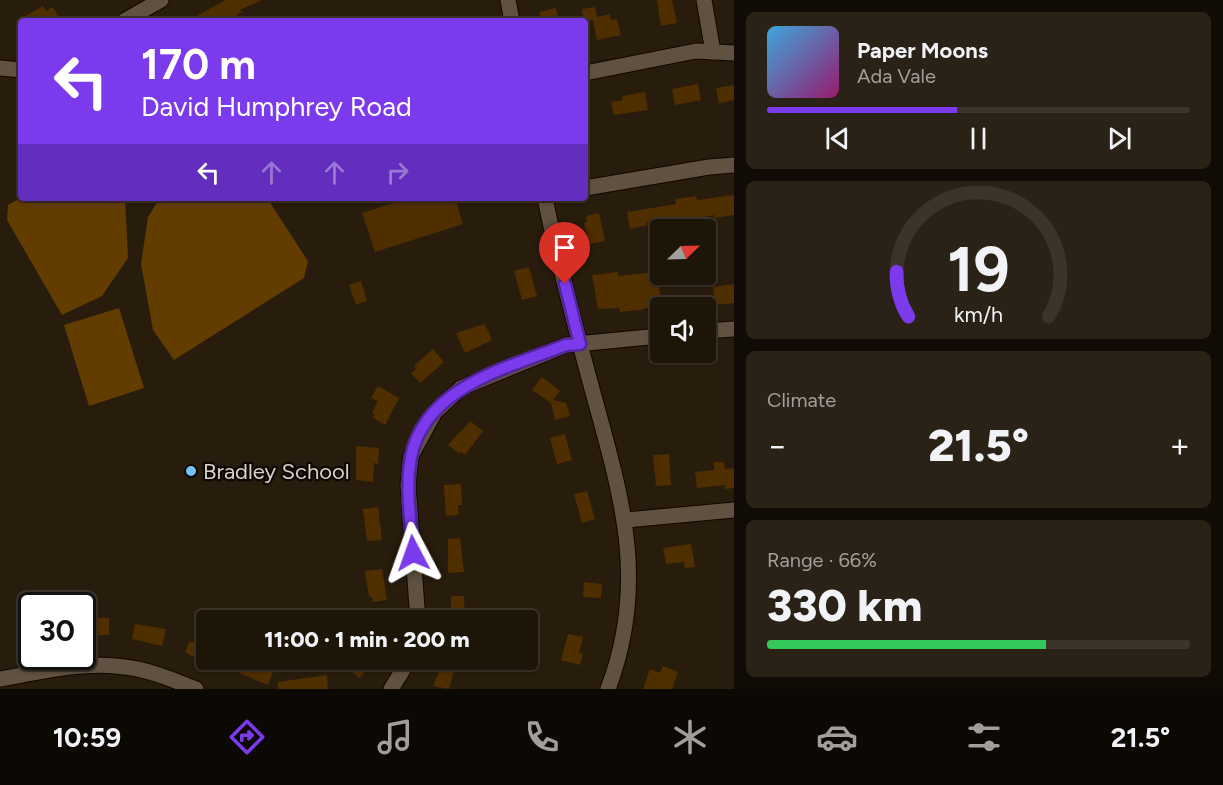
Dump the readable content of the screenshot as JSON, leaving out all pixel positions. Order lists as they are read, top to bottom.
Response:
{
  "places": ["Bradley School"],
  "north": "top right",
  "page": {
    "turn": ["170 m", "David Humphrey Road"],
    "song": ["Paper Moons", "Ada Vale"],
    "tile": [
      "Climate",
      ["Range · 66%", "330 km"]
    ],
    "heat": ["−", "21.5°", "+"],
    "limit": "30",
    "trip": "11:00 · 1 min · 200 m",
    "tabs": ["10:59", "21.5°"],
    "gauge": ["19", "km/h"]
  }
}
